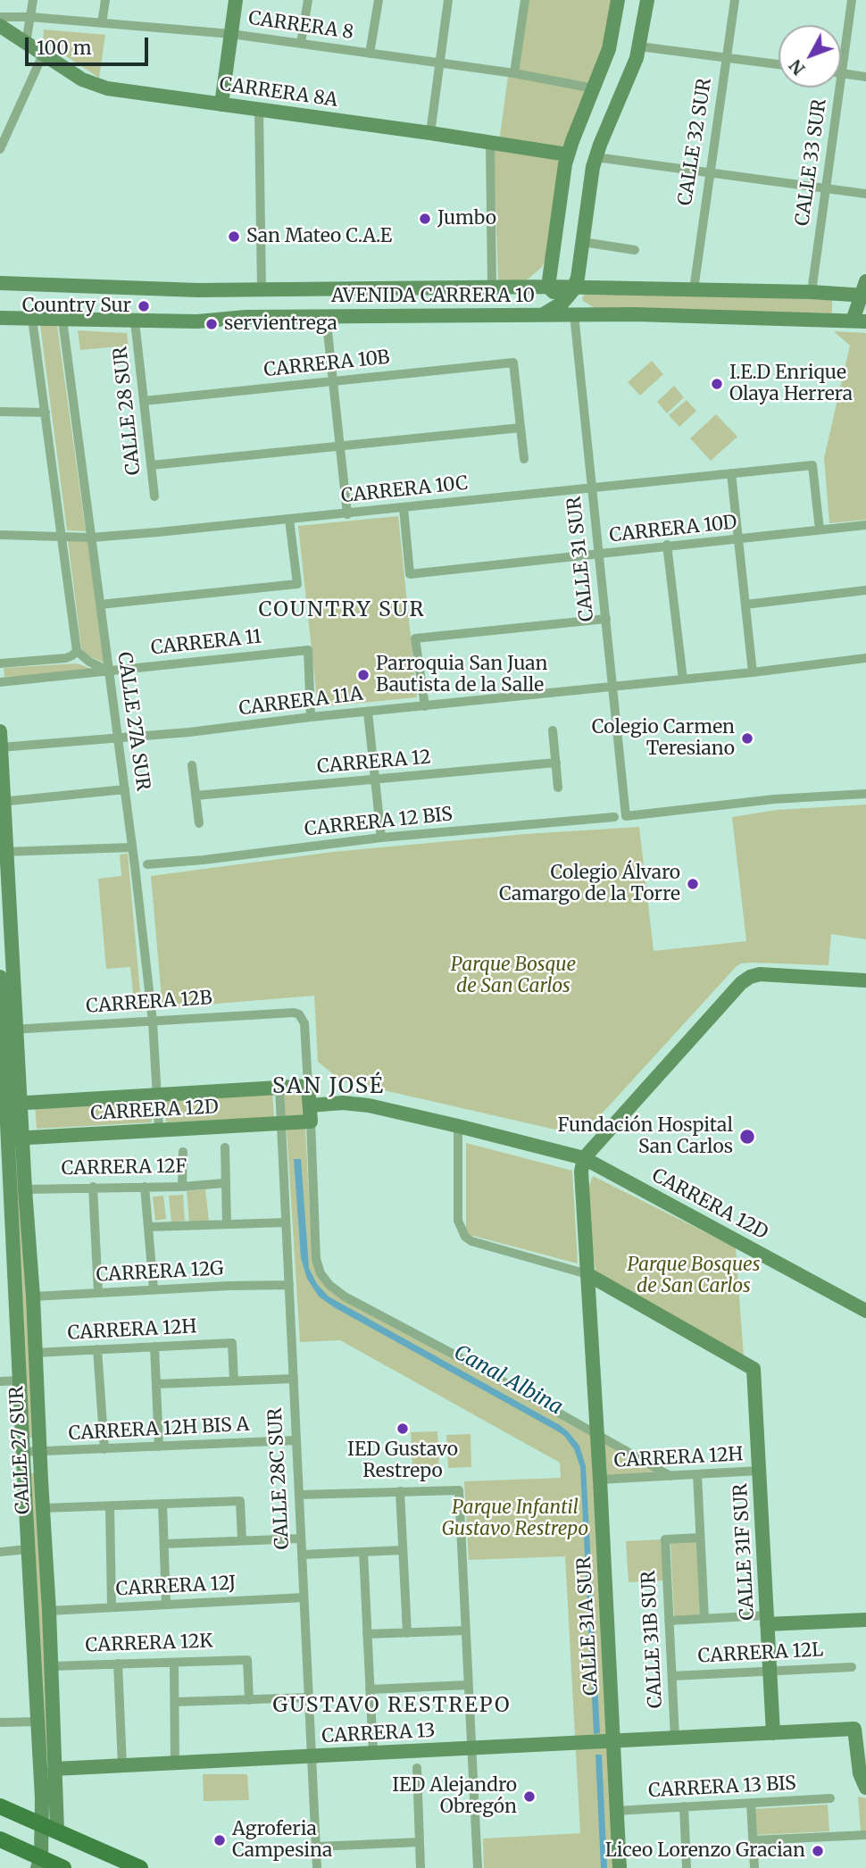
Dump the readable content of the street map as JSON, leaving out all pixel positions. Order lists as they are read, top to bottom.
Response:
{
  "streets": {
    "street": [
      "CARRERA 8",
      "CARRERA 8A",
      "CALLE 32 SUR",
      "CALLE 33 SUR",
      "AVENIDA CARRERA 10",
      "CARRERA 10B",
      "CALLE 28 SUR",
      "CARRERA 10C",
      "CARRERA 10D",
      "CALLE 31 SUR",
      "CARRERA 11",
      "CARRERA 11A",
      "CALLE 27A SUR",
      "CARRERA 12",
      "CARRERA 12 BIS",
      "CARRERA 12B",
      "CARRERA 12D",
      "CARRERA 12F",
      "CARRERA 12G",
      "CARRERA 12H",
      "CARRERA 12H BIS A",
      "CALLE 27 SUR",
      "CALLE 28C SUR",
      "CALLE 31F SUR",
      "CARRERA 12J",
      "CALLE 31A SUR",
      "CALLE 31B SUR",
      "CARRERA 12K",
      "CARRERA 12L",
      "CARRERA 13",
      "CARRERA 13 BIS"
    ]
  },
  "crossings": [
    ["CALLE 32 SUR", "AVENIDA CARRERA 10"],
    ["CALLE 33 SUR", "AVENIDA CARRERA 10"],
    ["AVENIDA CARRERA 10", "CALLE 28 SUR"],
    ["AVENIDA CARRERA 10", "CALLE 31 SUR"],
    ["AVENIDA CARRERA 10", "CALLE 27A SUR"],
    ["CARRERA 10B", "CALLE 28 SUR"],
    ["CARRERA 10C", "CARRERA 10D"],
    ["CARRERA 10C", "CALLE 31 SUR"],
    ["CARRERA 10C", "CALLE 27A SUR"],
    ["CARRERA 10D", "CALLE 31 SUR"],
    ["CALLE 31 SUR", "CARRERA 11A"],
    ["CARRERA 11", "CARRERA 11A"],
    ["CARRERA 11", "CALLE 27A SUR"],
    ["CARRERA 11A", "CALLE 27A SUR"],
    ["CARRERA 11A", "CALLE 27 SUR"],
    ["CALLE 27A SUR", "CARRERA 12B"],
    ["CALLE 27A SUR", "CARRERA 12D"],
    ["CARRERA 12B", "CARRERA 12D"],
    ["CARRERA 12B", "CALLE 27 SUR"],
    ["CARRERA 12D", "CALLE 27 SUR"],
    ["CARRERA 12D", "CALLE 28C SUR"],
    ["CARRERA 12D", "CALLE 31A SUR"],
    ["CARRERA 12F", "CALLE 27 SUR"],
    ["CARRERA 12G", "CALLE 27 SUR"],
    ["CARRERA 12G", "CALLE 28C SUR"],
    ["CARRERA 12H", "CALLE 27 SUR"],
    ["CARRERA 12H", "CALLE 31F SUR"],
    ["CARRERA 12H", "CALLE 31A SUR"],
    ["CARRERA 12H BIS A", "CALLE 27 SUR"],
    ["CARRERA 12H BIS A", "CALLE 28C SUR"],
    ["CALLE 27 SUR", "CARRERA 12J"],
    ["CALLE 27 SUR", "CARRERA 12K"],
    ["CALLE 27 SUR", "CARRERA 13"],
    ["CALLE 28C SUR", "CARRERA 12J"],
    ["CALLE 28C SUR", "CARRERA 13"],
    ["CALLE 31F SUR", "CALLE 31A SUR"],
    ["CALLE 31F SUR", "CARRERA 12L"],
    ["CALLE 31F SUR", "CARRERA 13"],
    ["CALLE 31A SUR", "CARRERA 13"],
    ["CALLE 31A SUR", "CARRERA 13 BIS"],
    ["CALLE 31B SUR", "CARRERA 12L"],
    ["CALLE 31B SUR", "CARRERA 13"]
  ],
  "districts": ["COUNTRY SUR", "SAN JOSÉ", "GUSTAVO RESTREPO"],
  "water": ["Canal Albina"],
  "parks": ["Parque Bosque de San Carlos", "Parque Bosques de San Carlos", "Parque Infantil Gustavo Restrepo"],
  "places": [
    "Jumbo",
    "San Mateo C.A.E",
    "Country Sur",
    "servientrega",
    "I.E.D Enrique Olaya Herrera",
    "Parroquia San Juan Bautista de la Salle",
    "Colegio Carmen Teresiano",
    "Colegio Álvaro Camargo de la Torre",
    "Fundación Hospital San Carlos",
    "IED Gustavo Restrepo",
    "IED Alejandro Obregón",
    "Agroferia Campesina",
    "Liceo Lorenzo Gracian"
  ],
  "scale_bar": "100 m",
  "north": "bottom left"
}
